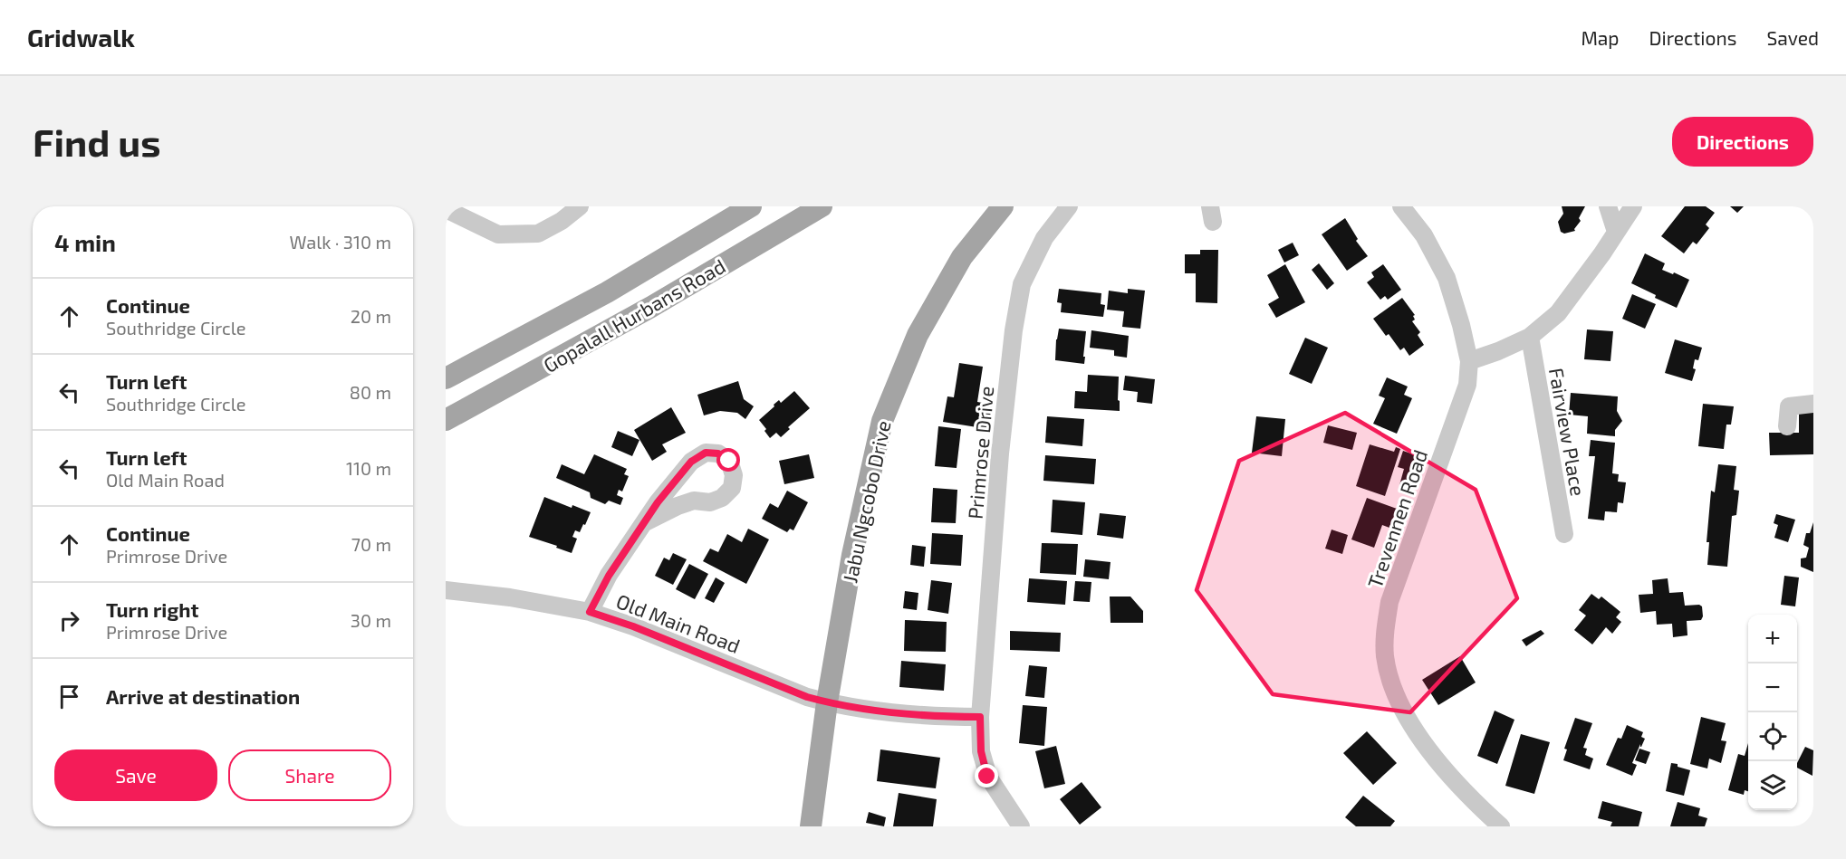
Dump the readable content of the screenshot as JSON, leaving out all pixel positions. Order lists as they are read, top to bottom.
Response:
{
  "streets": {
    "main road": ["Gopalall Hurbans Road", "Jabu Ngcobo Drive"],
    "street": [
      "Fairview Place",
      "Primrose Drive",
      "Trevennen Road",
      "Old Main Road"
    ]
  },
  "crossings": [
    ["Jabu Ngcobo Drive", "Old Main Road"]
  ],
  "page": {
    "header": "Gridwalk",
    "nav": ["Map", "Directions", "Saved"],
    "buttons": [
      "Directions",
      ["Save", "Share"]
    ],
    "title": "Find us",
    "heading": ["4 min", "Walk · 310 m"],
    "list": [
      ["Continue", "Southridge Circle", "20 m"],
      ["Turn left", "Southridge Circle", "80 m"],
      ["Turn left", "Old Main Road", "110 m"],
      ["Continue", "Primrose Drive", "70 m"],
      ["Turn right", "Primrose Drive", "30 m"],
      "Arrive at destination"
    ],
    "map_buttons": ["+", "−"]
  }
}
